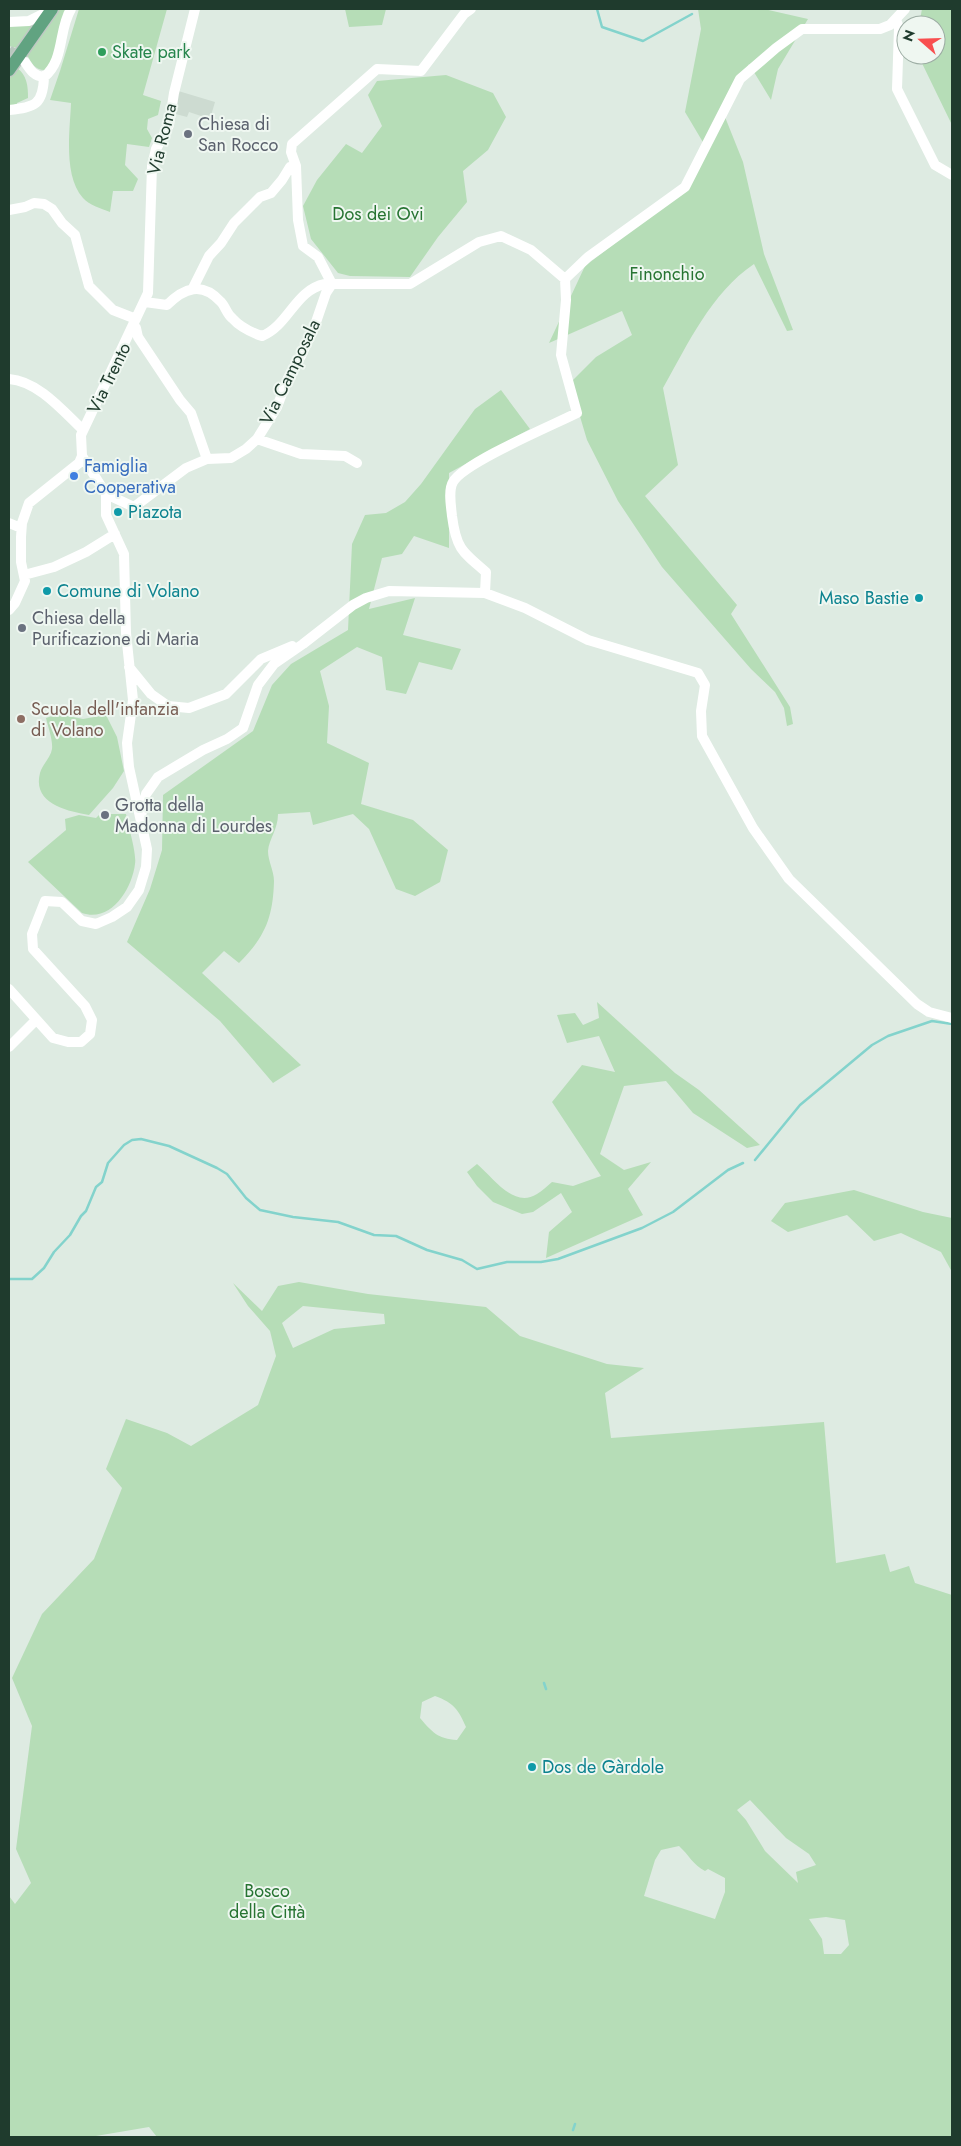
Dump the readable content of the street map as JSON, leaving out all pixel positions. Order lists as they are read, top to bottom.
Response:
{
  "streets": {
    "street": ["Via Roma", "Via Camposala", "Via Trento"]
  },
  "crossings": [
    ["Via Roma", "Via Trento"]
  ],
  "parks": ["Dos dei Ovi", "Finonchio", "Bosco della Città"],
  "places": [
    "Skate park",
    "Chiesa di San Rocco",
    "Famiglia Cooperativa",
    "Piazota",
    "Comune di Volano",
    "Maso Bastie",
    "Chiesa della Purificazione di Maria",
    "Scuola dell'infanzia di Volano",
    "Grotta della Madonna di Lourdes",
    "Dos de Gàrdole"
  ],
  "north": "left"
}
